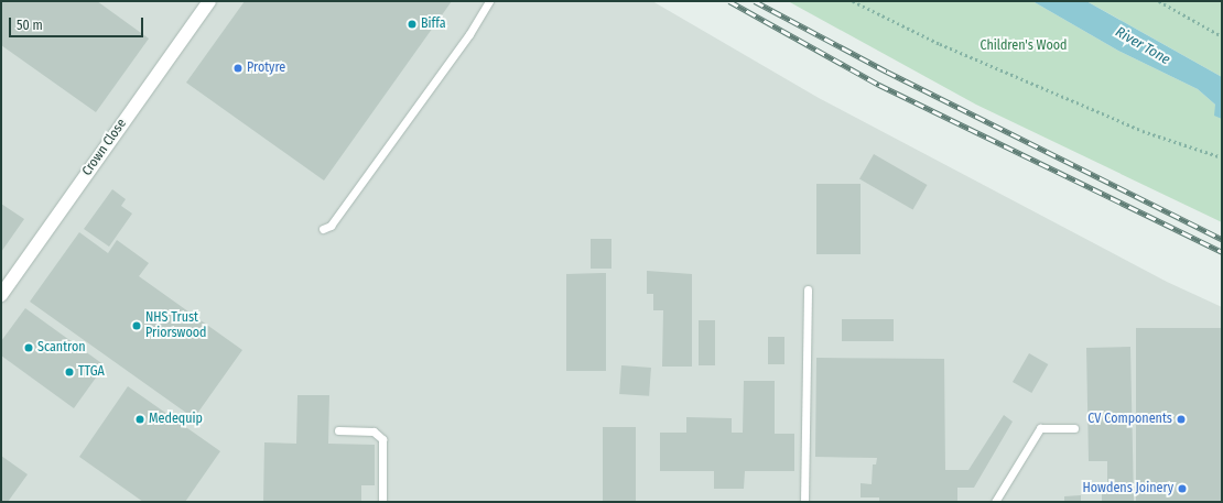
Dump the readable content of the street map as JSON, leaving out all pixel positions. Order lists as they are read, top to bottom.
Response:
{
  "streets": {
    "street": ["Crown Close"]
  },
  "water": ["River Tone"],
  "parks": ["Children's Wood"],
  "places": [
    "Biffa",
    "Protyre",
    "NHS Trust Priorswood",
    "Scantron",
    "TTGA",
    "Medequip",
    "CV Components",
    "Howdens Joinery"
  ],
  "scale_bar": "50 m"
}
